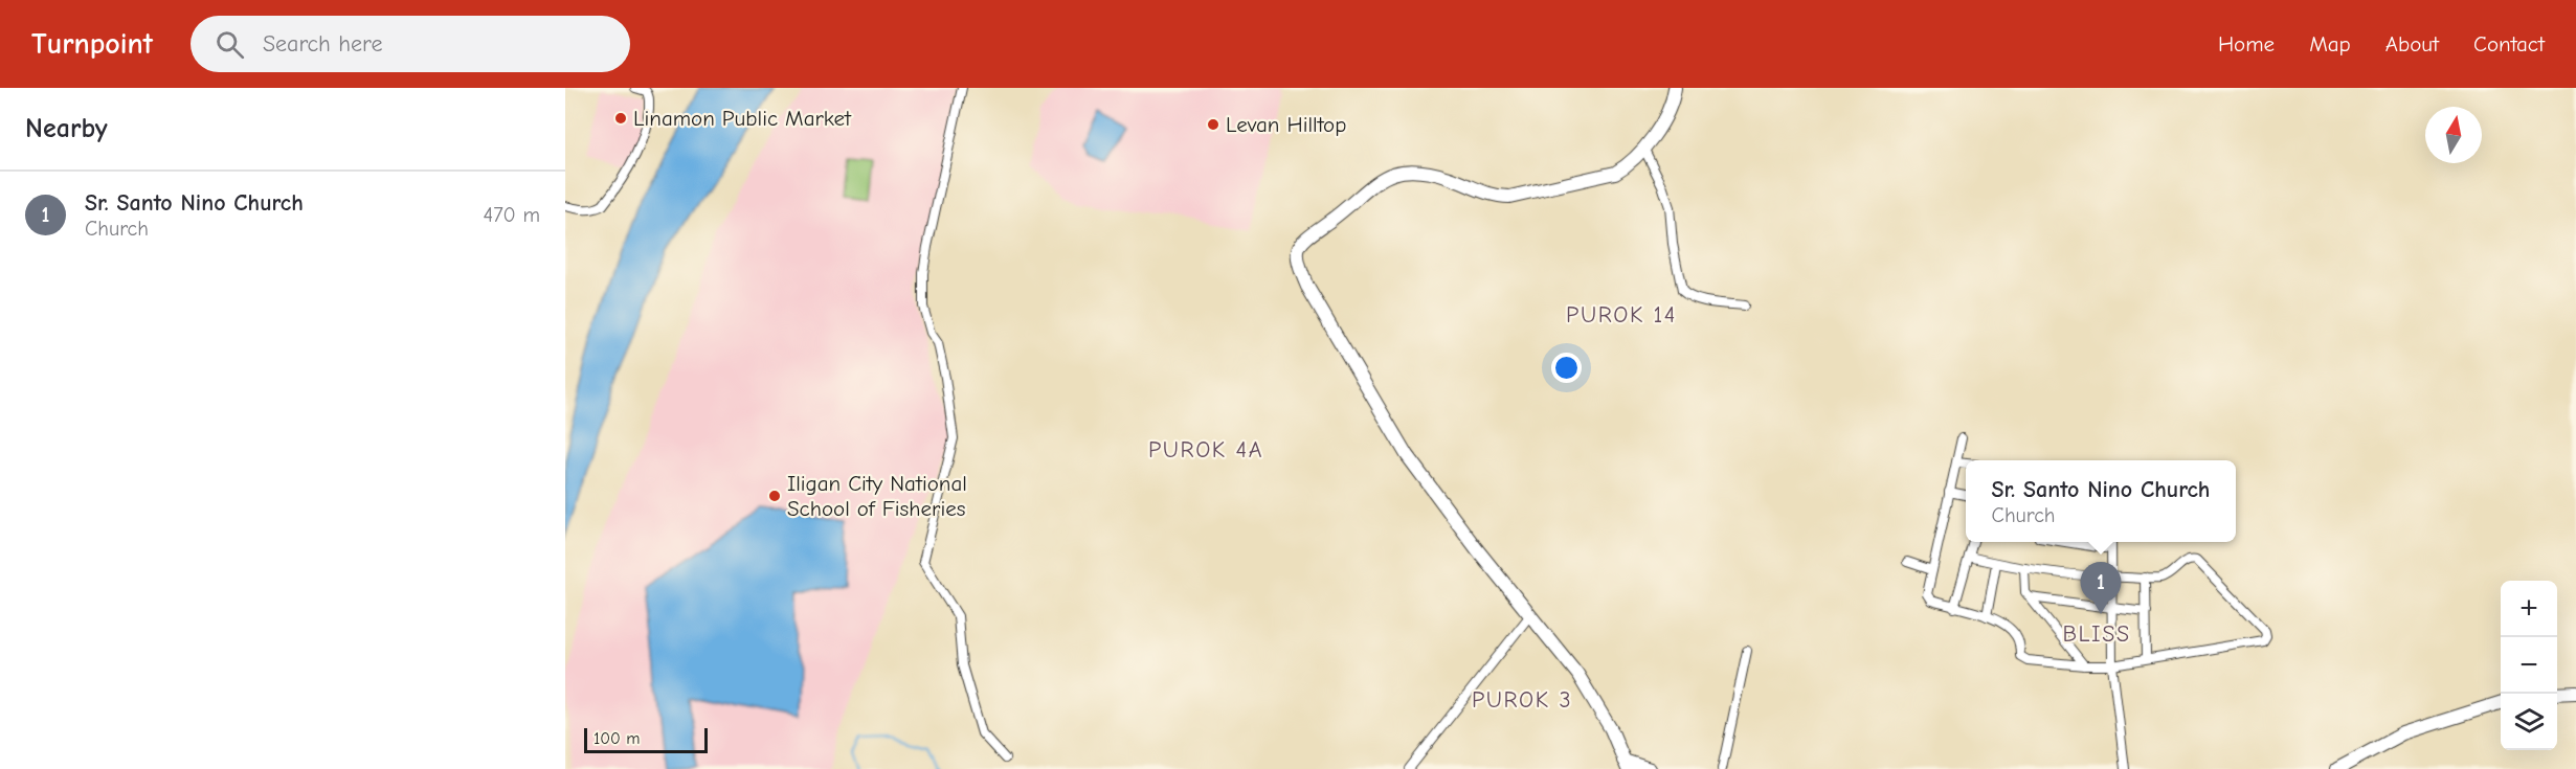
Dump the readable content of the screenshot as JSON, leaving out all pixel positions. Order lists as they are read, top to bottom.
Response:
{
  "districts": [
    "PUROK 14",
    "PUROK 4A",
    "BLISS",
    "PUROK 3"
  ],
  "places": ["Linamon Public Market", "Levan Hilltop", "Iligan City National School of Fisheries"],
  "scale_bar": "100 m",
  "north": "top",
  "page": {
    "header": "Turnpoint",
    "search": "Search here",
    "nav": [
      "Home",
      "Map",
      "About",
      "Contact"
    ],
    "heading": "Nearby",
    "list": [
      {
        "mark": "1",
        "name": "Sr. Santo Nino Church",
        "note": "Church",
        "value": "470 m"
      }
    ],
    "popup": ["Sr. Santo Nino Church", "Church"],
    "pins": "1",
    "map_buttons": ["+", "−"],
    "scale": "100 m"
  }
}
